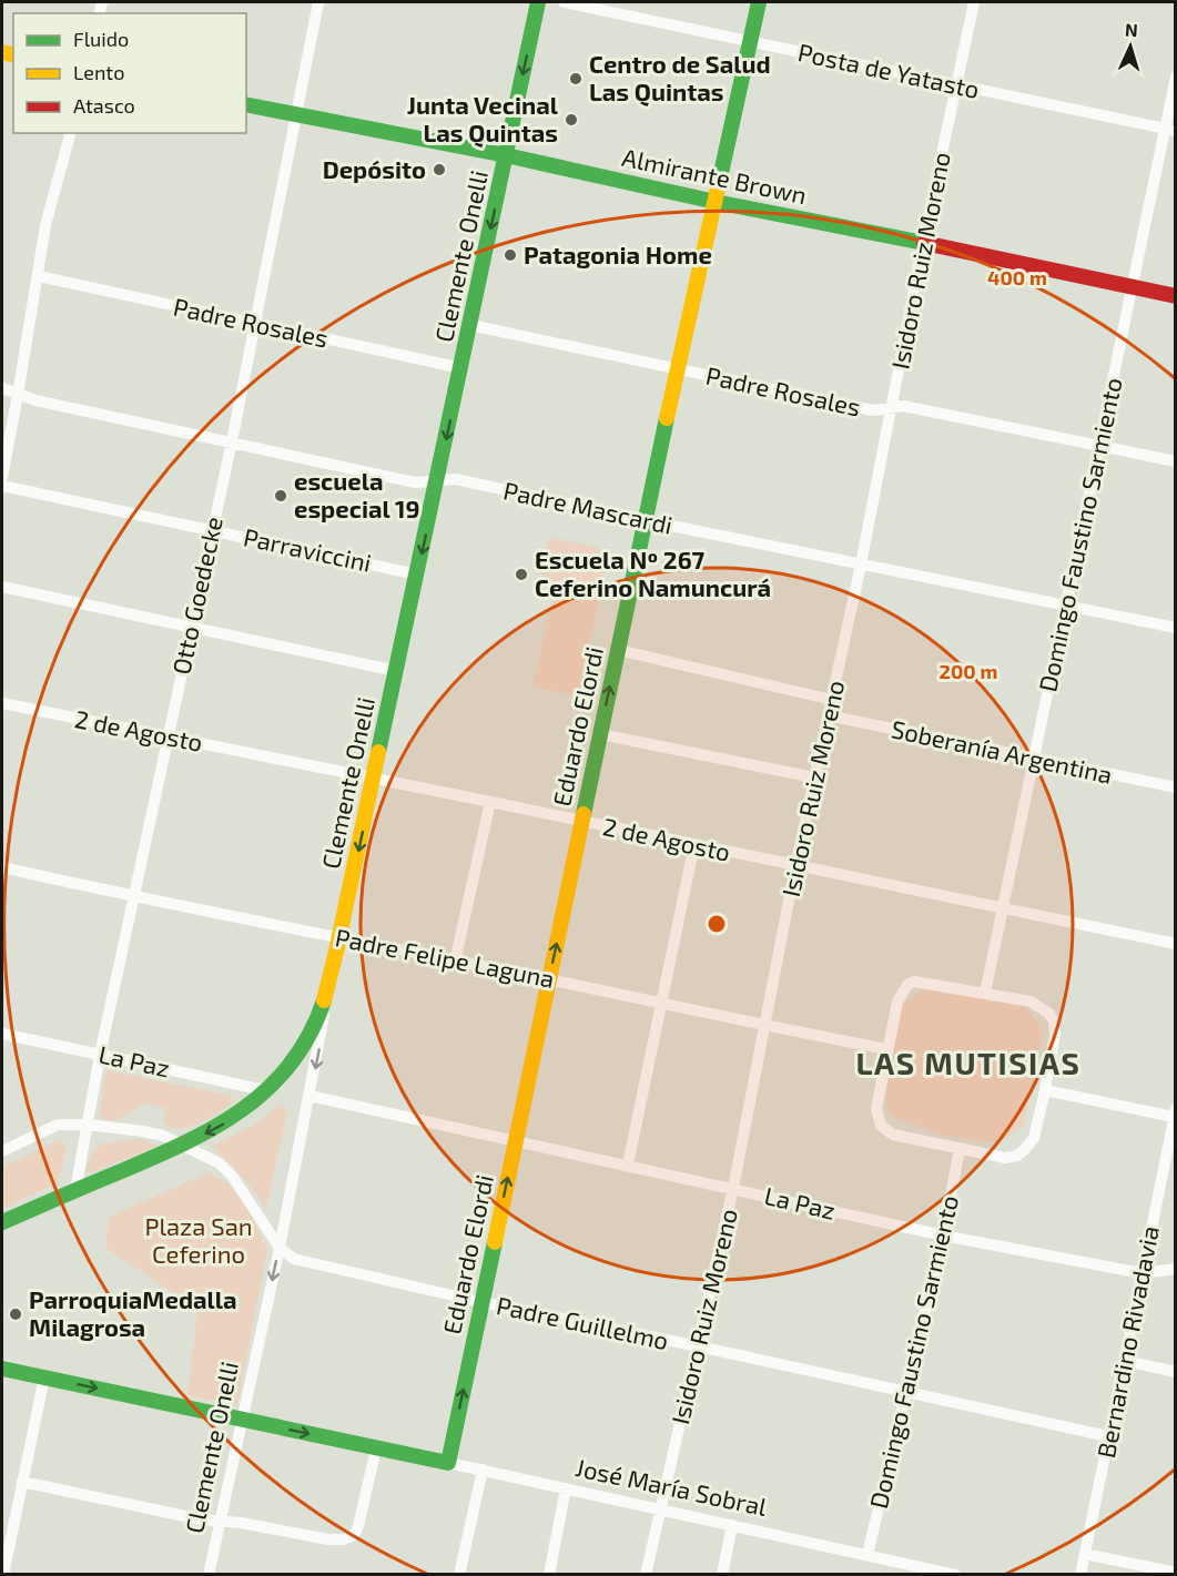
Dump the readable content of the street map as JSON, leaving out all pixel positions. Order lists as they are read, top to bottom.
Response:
{
  "streets": {
    "main road": [
      "Almirante Brown",
      "Clemente Onelli",
      "Eduardo Elordi",
      "José María Sobral"
    ],
    "street": [
      "Posta de Yatasto",
      "Isidoro Ruiz Moreno",
      "Padre Rosales",
      "Padre Mascardi",
      "Domingo Faustino Sarmiento",
      "Parraviccini",
      "Otto Goedecke",
      "2 de Agosto",
      "Soberanía Argentina",
      "Padre Felipe Laguna",
      "La Paz",
      "Padre Guillelmo",
      "Bernardino Rivadavia"
    ]
  },
  "crossings": [
    ["Posta de Yatasto", "Isidoro Ruiz Moreno"],
    ["Posta de Yatasto", "Domingo Faustino Sarmiento"],
    ["Posta de Yatasto", "Eduardo Elordi"],
    ["Almirante Brown", "Clemente Onelli"],
    ["Almirante Brown", "Isidoro Ruiz Moreno"],
    ["Almirante Brown", "Domingo Faustino Sarmiento"],
    ["Almirante Brown", "Otto Goedecke"],
    ["Almirante Brown", "Eduardo Elordi"],
    ["Clemente Onelli", "Padre Rosales"],
    ["Clemente Onelli", "Padre Mascardi"],
    ["Clemente Onelli", "Parraviccini"],
    ["Clemente Onelli", "2 de Agosto"],
    ["Clemente Onelli", "Padre Felipe Laguna"],
    ["Clemente Onelli", "La Paz"],
    ["Clemente Onelli", "Padre Guillelmo"],
    ["Clemente Onelli", "José María Sobral"],
    ["Isidoro Ruiz Moreno", "Padre Rosales"],
    ["Isidoro Ruiz Moreno", "Padre Mascardi"],
    ["Isidoro Ruiz Moreno", "2 de Agosto"],
    ["Isidoro Ruiz Moreno", "Soberanía Argentina"],
    ["Isidoro Ruiz Moreno", "Padre Felipe Laguna"],
    ["Isidoro Ruiz Moreno", "La Paz"],
    ["Isidoro Ruiz Moreno", "Padre Guillelmo"],
    ["Isidoro Ruiz Moreno", "José María Sobral"],
    ["Padre Rosales", "Domingo Faustino Sarmiento"],
    ["Padre Rosales", "Otto Goedecke"],
    ["Padre Rosales", "Eduardo Elordi"],
    ["Padre Mascardi", "Domingo Faustino Sarmiento"],
    ["Padre Mascardi", "Otto Goedecke"],
    ["Padre Mascardi", "Eduardo Elordi"],
    ["Domingo Faustino Sarmiento", "2 de Agosto"],
    ["Domingo Faustino Sarmiento", "Soberanía Argentina"],
    ["Domingo Faustino Sarmiento", "Padre Felipe Laguna"],
    ["Domingo Faustino Sarmiento", "La Paz"],
    ["Domingo Faustino Sarmiento", "Padre Guillelmo"],
    ["Domingo Faustino Sarmiento", "José María Sobral"],
    ["Parraviccini", "Otto Goedecke"],
    ["Otto Goedecke", "2 de Agosto"],
    ["Otto Goedecke", "Padre Felipe Laguna"],
    ["Otto Goedecke", "La Paz"],
    ["Eduardo Elordi", "2 de Agosto"],
    ["Eduardo Elordi", "Padre Felipe Laguna"],
    ["Eduardo Elordi", "La Paz"],
    ["Eduardo Elordi", "Padre Guillelmo"],
    ["Eduardo Elordi", "José María Sobral"],
    ["La Paz", "Bernardino Rivadavia"],
    ["Padre Guillelmo", "Bernardino Rivadavia"]
  ],
  "one_way": ["Clemente Onelli", "Eduardo Elordi"],
  "districts": ["LAS MUTISIAS"],
  "parks": ["Plaza San Ceferino"],
  "places": [
    "Centro de Salud Las Quintas",
    "Junta Vecinal Las Quintas",
    "Depósito",
    "Patagonia Home",
    "escuela especial 19",
    "Escuela Nº 267 Ceferino Namuncurá",
    "ParroquiaMedalla Milagrosa"
  ],
  "legend": ["Fluido", "Lento", "Atasco"],
  "north": "top",
  "rings": ["400 m", "200 m"]
}
